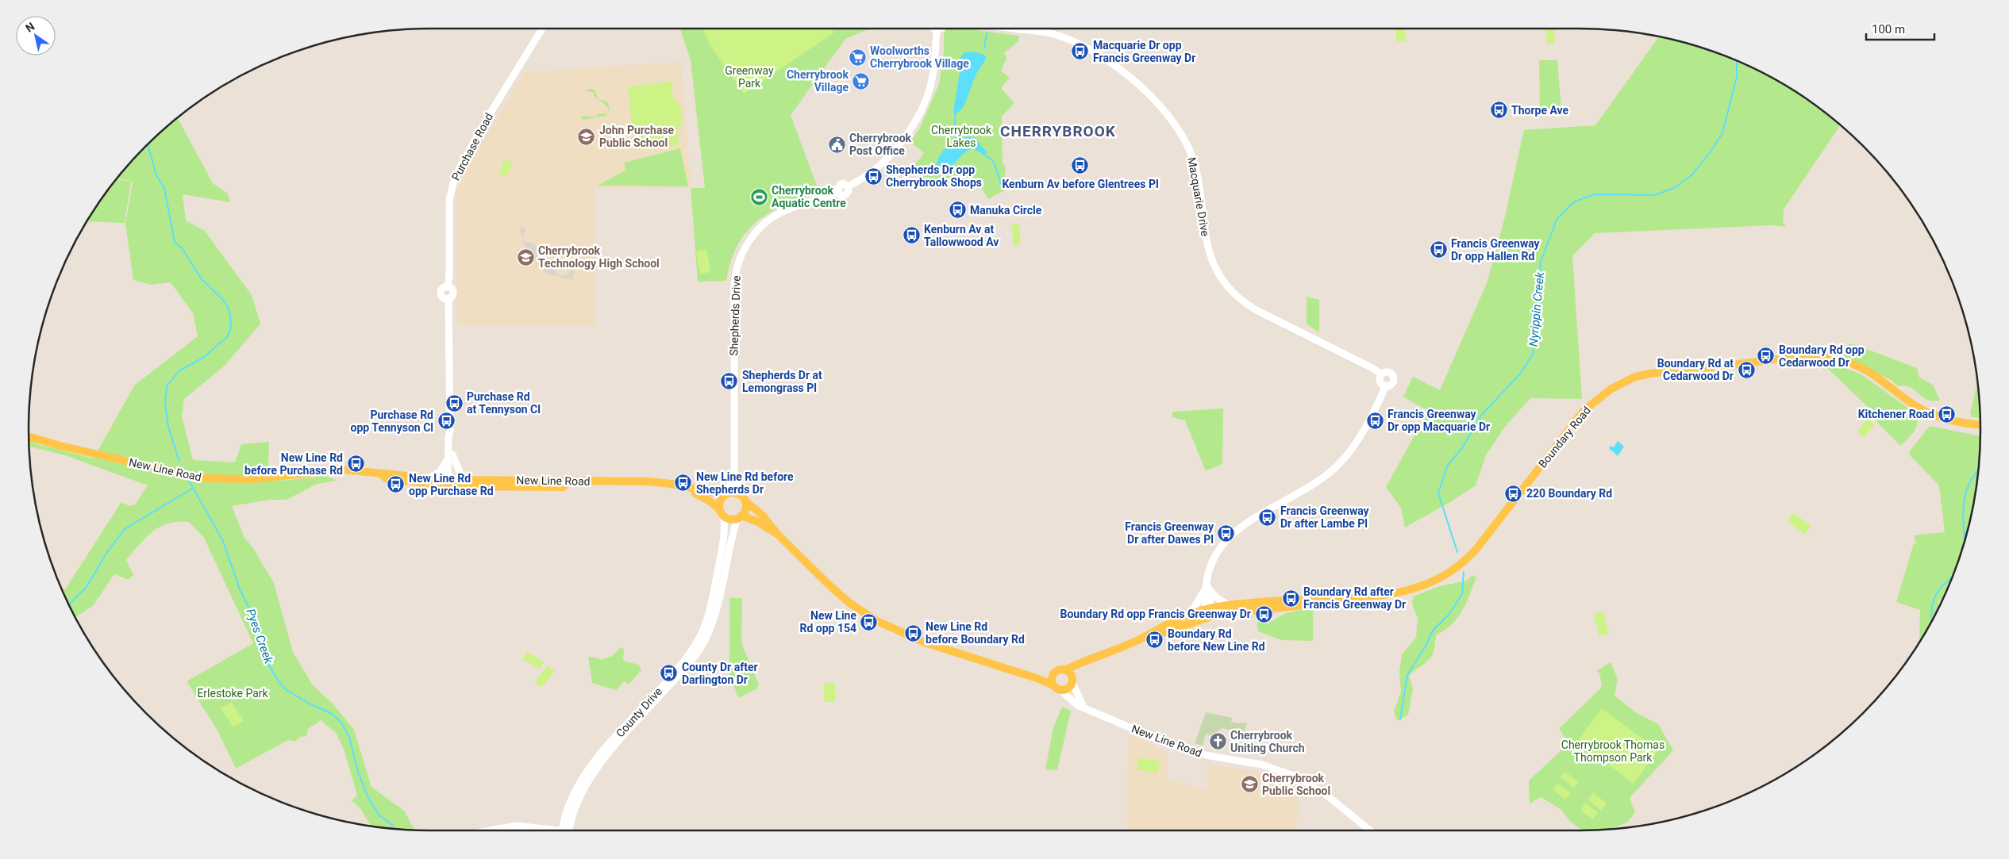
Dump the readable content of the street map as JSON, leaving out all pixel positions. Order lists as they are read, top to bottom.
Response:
{
  "streets": {
    "main road": [
      "Purchase Road",
      "Macquarie Drive",
      "Shepherds Drive",
      "Boundary Road",
      "New Line Road",
      "County Drive"
    ]
  },
  "crossings": [
    ["Shepherds Drive", "New Line Road"],
    ["Shepherds Drive", "County Drive"],
    ["Boundary Road", "New Line Road"],
    ["New Line Road", "County Drive"]
  ],
  "districts": ["CHERRYBROOK"],
  "water": ["Nyrippin Creek", "Pyes Creek"],
  "parks": [
    "Greenway Park",
    "Cherrybrook Lakes",
    "Erlestoke Park",
    "Cherrybrook Thomas Thompson Park"
  ],
  "places": {
    "bus stop": [
      "Macquarie Dr opp Francis Greenway Dr",
      "Thorpe Ave",
      "Kenburn Av before Glentrees Pl",
      "Shepherds Dr opp Cherrybrook Shops",
      "Manuka Circle",
      "Kenburn Av at Tallowwood Av",
      "Francis Greenway Dr opp Hallen Rd",
      "Boundary Rd opp Cedarwood Dr",
      "Boundary Rd at Cedarwood Dr",
      "Shepherds Dr at Lemongrass Pl",
      "Purchase Rd at Tennyson Cl",
      "Kitchener Road",
      "Francis Greenway Dr opp Macquarie Dr",
      "Purchase Rd opp Tennyson Cl",
      "New Line Rd before Purchase Rd",
      "New Line Rd before Shepherds Dr",
      "New Line Rd opp Purchase Rd",
      "220 Boundary Rd",
      "Francis Greenway Dr after Lambe Pl",
      "Francis Greenway Dr after Dawes Pl",
      "Boundary Rd after Francis Greenway Dr",
      "Boundary Rd opp Francis Greenway Dr",
      "New Line Rd opp 154",
      "New Line Rd before Boundary Rd",
      "Boundary Rd before New Line Rd",
      "County Dr after Darlington Dr"
    ],
    "supermarket": ["Woolworths Cherrybrook Village", "Cherrybrook Village"],
    "school or university": ["John Purchase Public School", "Cherrybrook Technology High School", "Cherrybrook Public School"],
    "public building": ["Cherrybrook Post Office"],
    "sports": ["Cherrybrook Aquatic Centre"],
    "church": ["Cherrybrook Uniting Church"]
  },
  "scale_bar": "100 m",
  "north": "top left"
}
